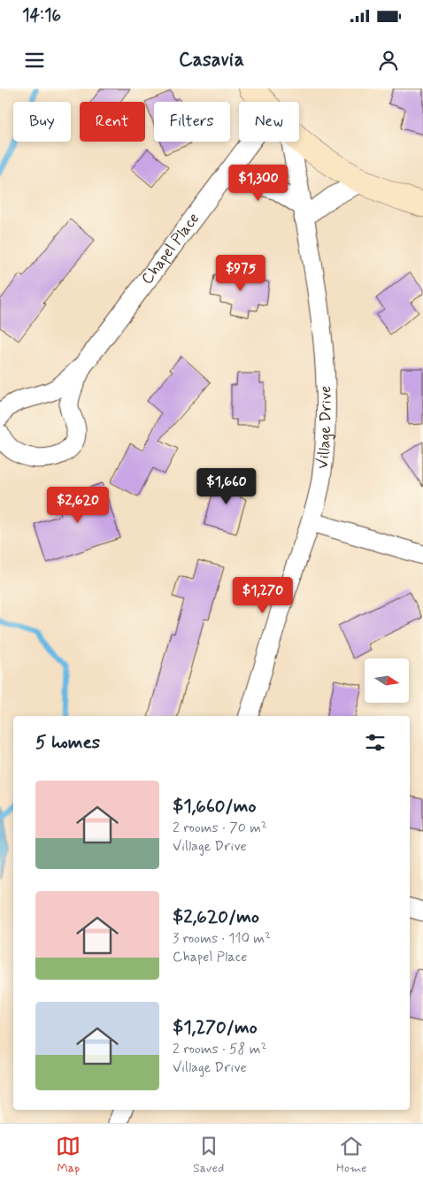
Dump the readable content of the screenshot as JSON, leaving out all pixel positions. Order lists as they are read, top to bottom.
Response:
{
  "streets": {
    "street": ["Chapel Place", "Village Drive"]
  },
  "north": "right",
  "page": {
    "status": "14:16",
    "header": "Casavia",
    "chip": [
      "Buy",
      "Rent",
      "Filters",
      "New"
    ],
    "price": [
      "$1,300",
      "$975",
      "$1,660",
      "$2,620",
      "$1,270"
    ],
    "heading": "5 homes",
    "list": [
      {
        "name": "$1,660/mo",
        "note": "2 rooms · 70 m² · Village Drive"
      },
      {
        "name": "$2,620/mo",
        "note": "3 rooms · 110 m² · Chapel Place"
      },
      {
        "name": "$1,270/mo",
        "note": "2 rooms · 58 m² · Village Drive"
      }
    ],
    "tabs": ["Map", "Saved", "Home"]
  }
}
